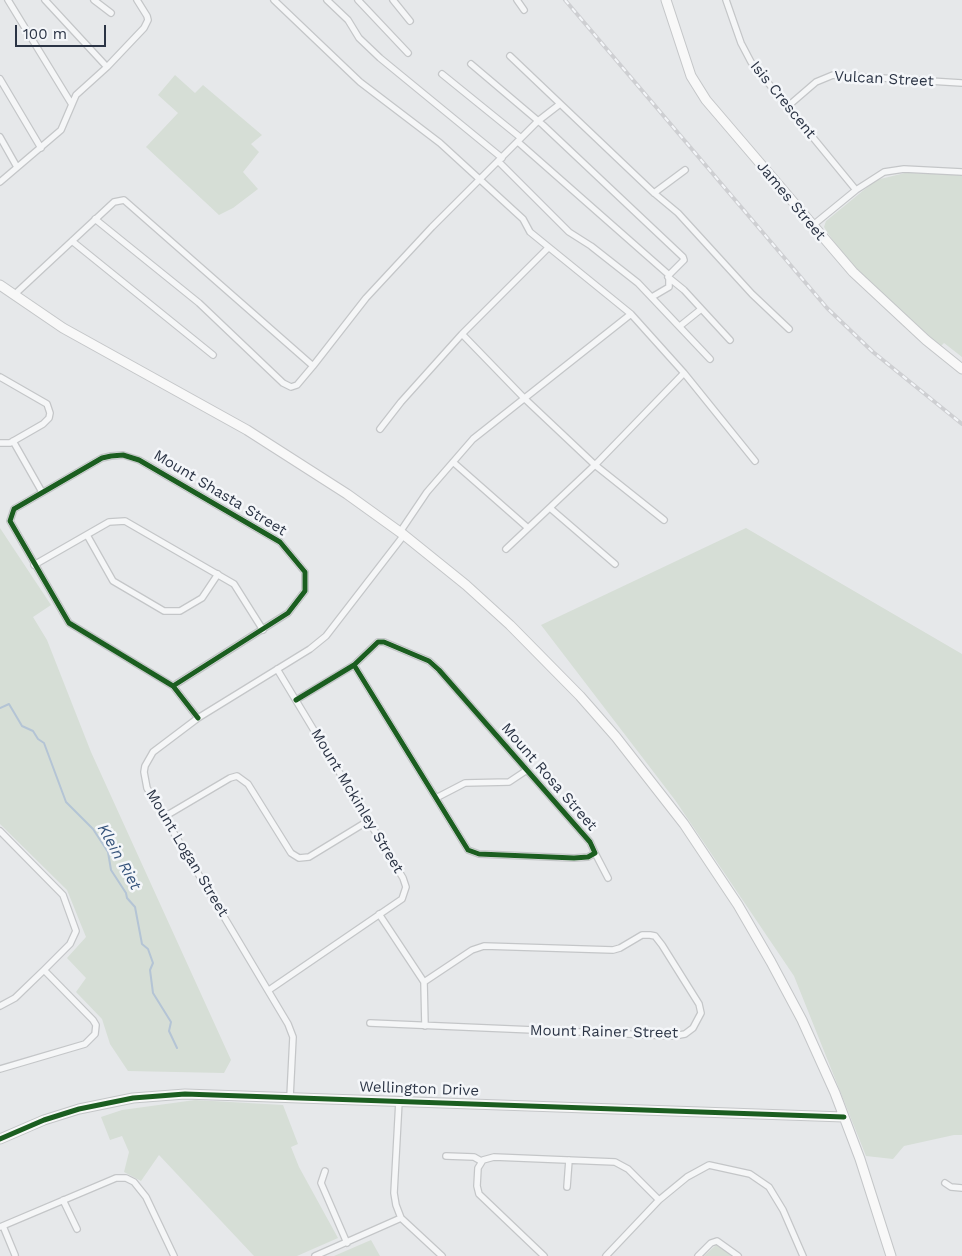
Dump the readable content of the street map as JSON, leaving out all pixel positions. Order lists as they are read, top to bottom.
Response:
{
  "streets": {
    "main road": ["James Street", "Wellington Drive"],
    "street": [
      "Vulcan Street",
      "Isis Crescent",
      "Mount Shasta Street",
      "Mount Rosa Street",
      "Mount Mckinley Street",
      "Mount Logan Street",
      "Mount Rainer Street"
    ]
  },
  "crossings": [
    ["Vulcan Street", "Isis Crescent"],
    ["Mount Shasta Street", "Mount Logan Street"],
    ["Mount Rosa Street", "Mount Mckinley Street"],
    ["Mount Mckinley Street", "Mount Logan Street"],
    ["Mount Logan Street", "Wellington Drive"]
  ],
  "water": ["Klein Riet"],
  "scale_bar": "100 m"
}
